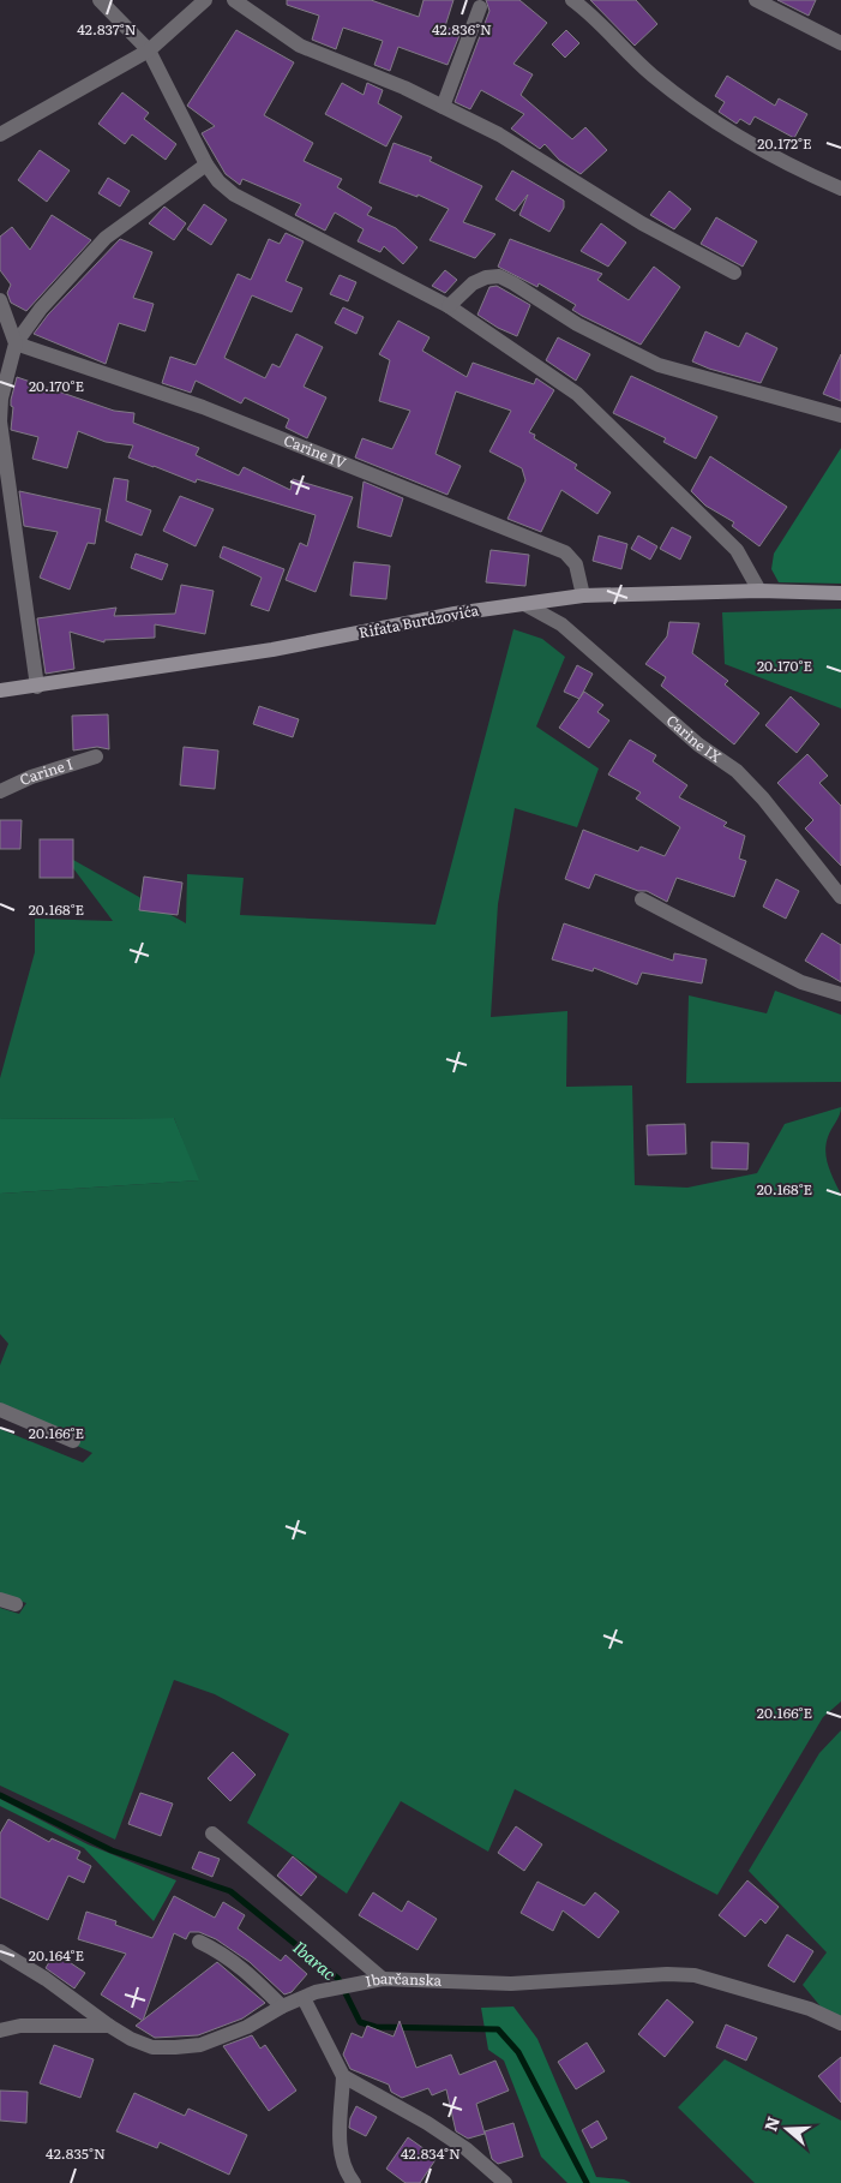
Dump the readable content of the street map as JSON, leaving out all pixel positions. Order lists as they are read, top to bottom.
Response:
{
  "streets": {
    "street": [
      "Carine IV",
      "Rifata Burdzovića",
      "Carine IX",
      "Carine I",
      "Ibarčanska"
    ]
  },
  "crossings": [
    ["Carine IV", "Rifata Burdzovića"],
    ["Rifata Burdzovića", "Carine IX"]
  ],
  "water": ["Ibarac"],
  "north": "left",
  "coordinates": [
    "42.837°N",
    "42.836°N",
    "20.172°E",
    "20.170°E",
    "20.168°E",
    "20.166°E",
    "20.164°E",
    "42.835°N",
    "42.834°N"
  ]
}
